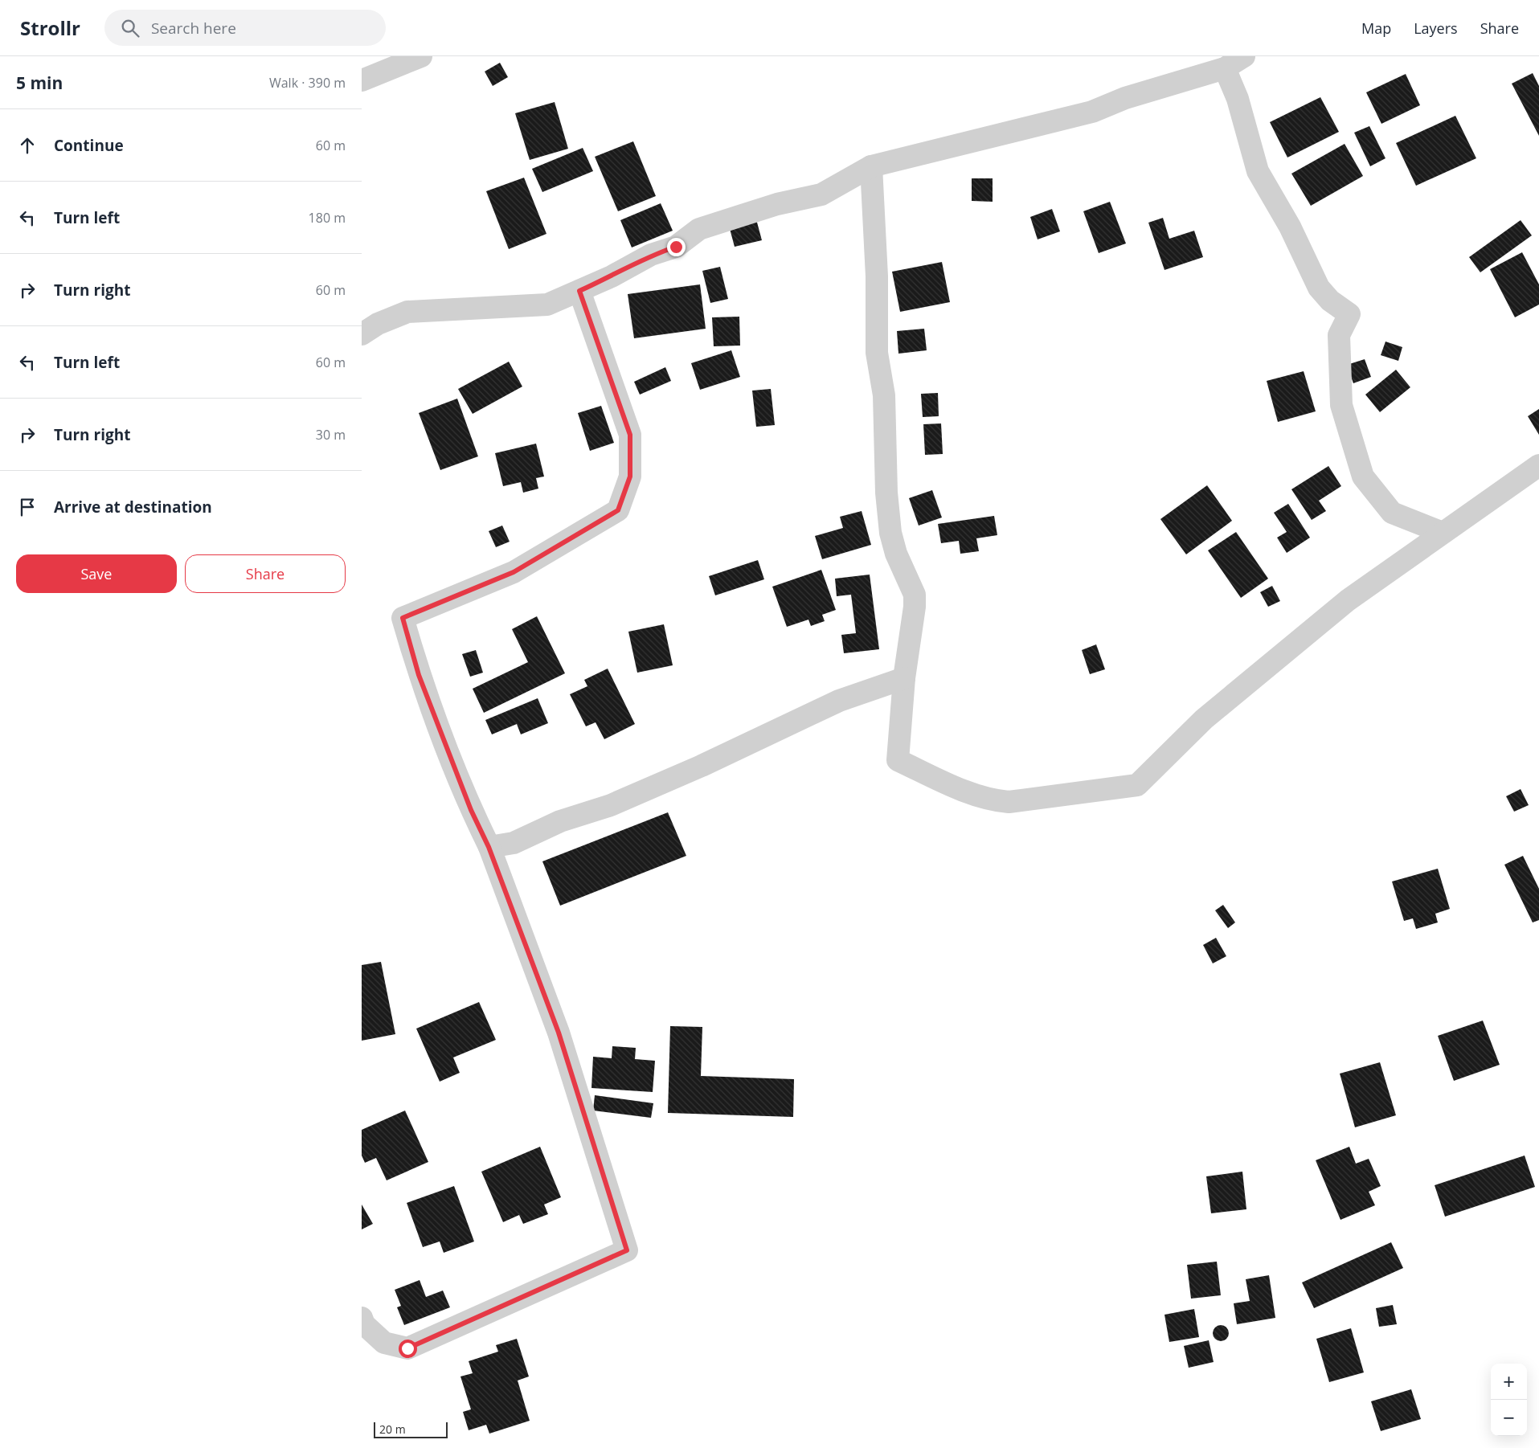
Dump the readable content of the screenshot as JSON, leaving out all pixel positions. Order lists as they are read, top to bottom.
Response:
{
  "scale_bar": "20 m",
  "page": {
    "header": "Strollr",
    "search": "Search here",
    "nav": ["Map", "Layers", "Share"],
    "heading": ["5 min", "Walk · 390 m"],
    "list": [
      ["Continue", "60 m"],
      ["Turn left", "180 m"],
      ["Turn right", "60 m"],
      ["Turn left", "60 m"],
      ["Turn right", "30 m"],
      "Arrive at destination"
    ],
    "buttons": ["Save", "Share"],
    "map_buttons": ["+", "−"],
    "scale": "20 m"
  }
}
